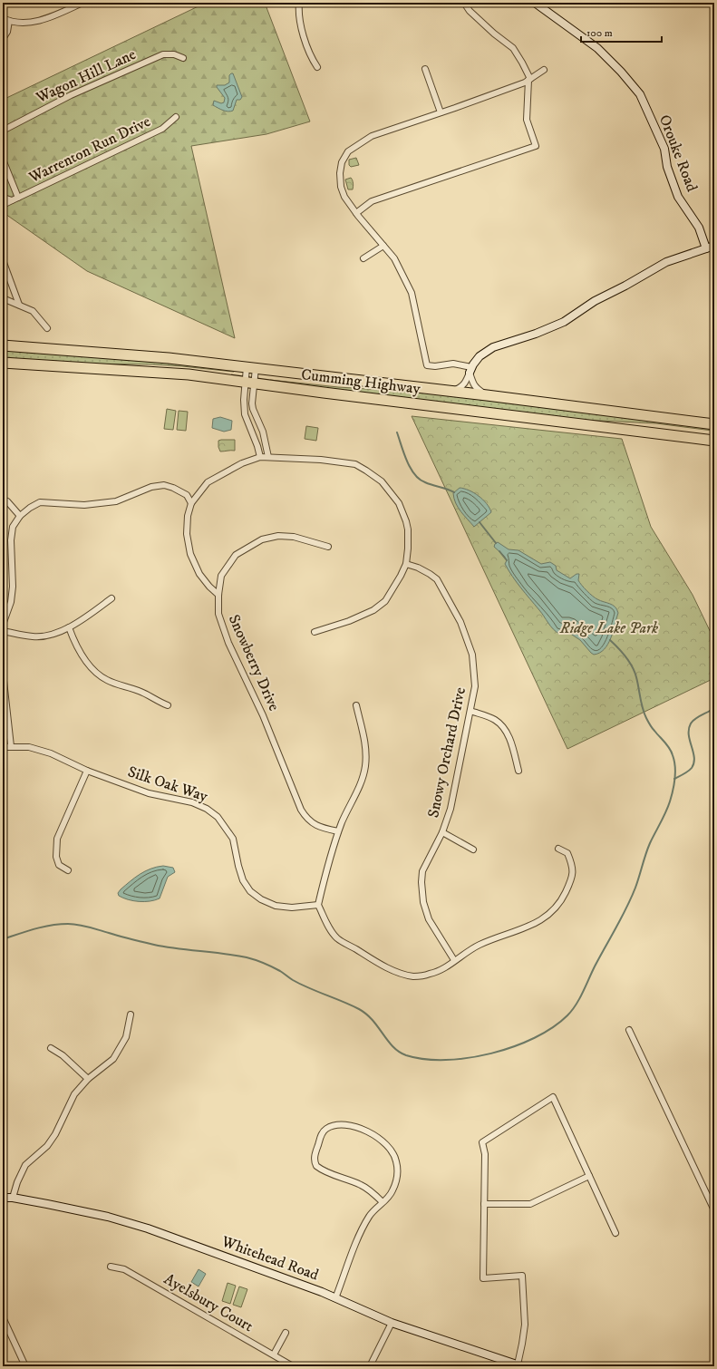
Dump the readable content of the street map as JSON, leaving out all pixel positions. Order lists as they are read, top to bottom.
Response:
{
  "streets": {
    "highway": ["Cumming Highway"],
    "street": [
      "Wagon Hill Lane",
      "Warrenton Run Drive",
      "Orouke Road",
      "Snowberry Drive",
      "Snowy Orchard Drive",
      "Silk Oak Way",
      "Whitehead Road",
      "Ayelsbury Court"
    ]
  },
  "parks": ["Ridge Lake Park"],
  "scale_bar": "100 m"
}
